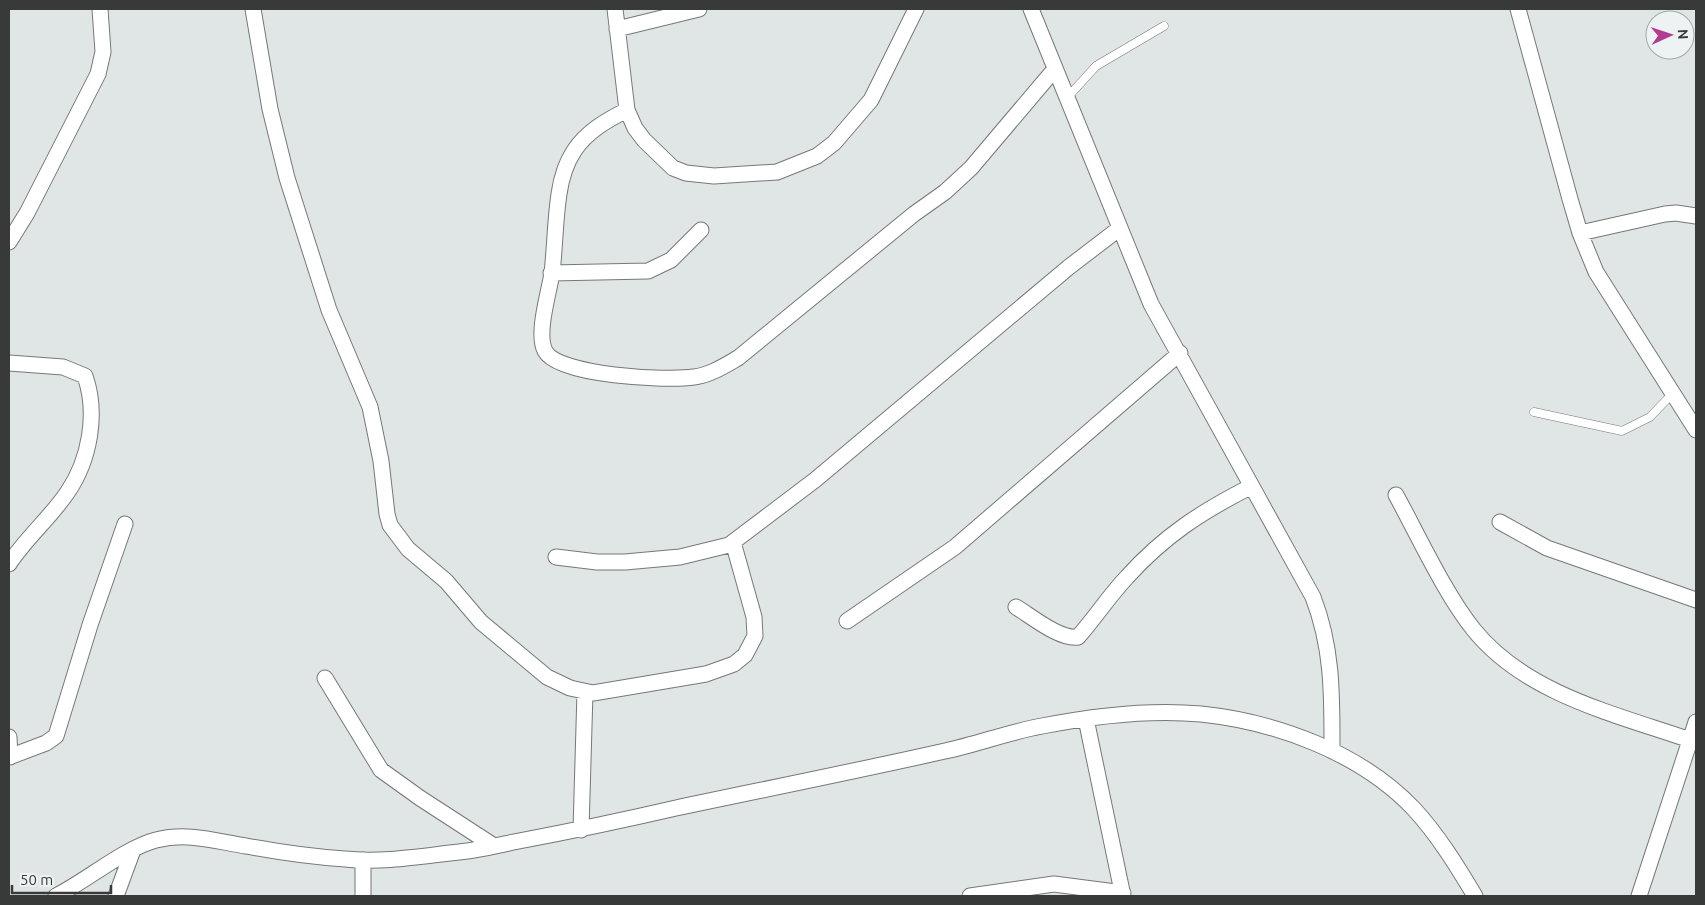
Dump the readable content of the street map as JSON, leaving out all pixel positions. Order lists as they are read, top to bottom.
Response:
{
  "scale_bar": "50 m",
  "north": "right"
}
